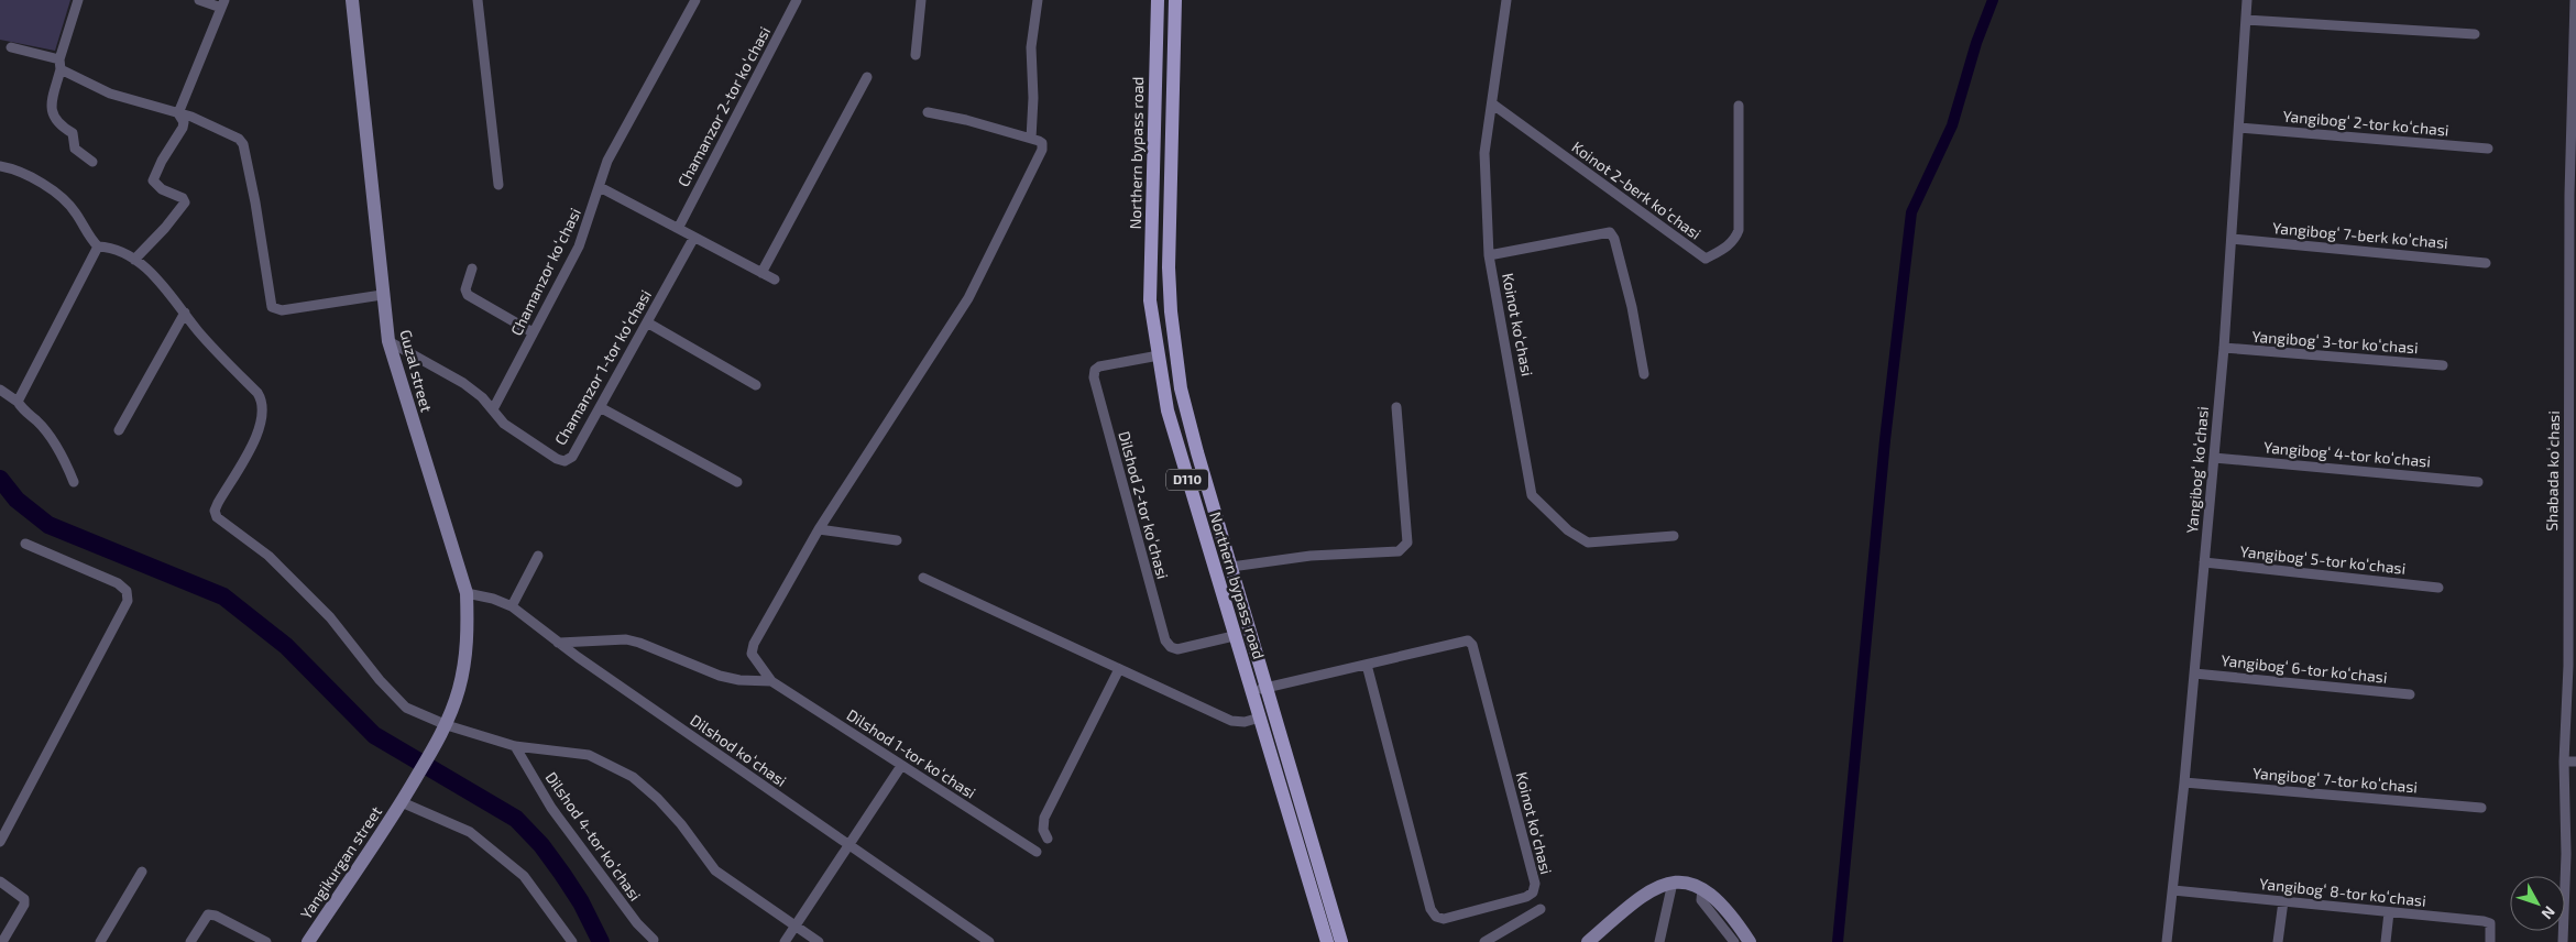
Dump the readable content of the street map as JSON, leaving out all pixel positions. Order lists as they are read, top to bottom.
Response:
{
  "streets": {
    "main road": ["Northern bypass road", "D110"],
    "street": [
      "Chamanzor 2-tor koʻchasi",
      "Yangibogʻ 2-tor koʻchasi",
      "Koinot 2-berk koʻchasi",
      "Yangibogʻ 7-berk koʻchasi",
      "Chamanzor koʻchasi",
      "Koinot koʻchasi",
      "Yangibogʻ 3-tor koʻchasi",
      "Chamanzor 1-tor koʻchasi",
      "Guzal street",
      "Yangibogʻ 4-tor koʻchasi",
      "Yangibogʻ koʻchasi",
      "Shabada koʻchasi",
      "Dilshod 2-tor koʻchasi",
      "Yangibogʻ 5-tor koʻchasi",
      "Yangibogʻ 6-tor koʻchasi",
      "Dilshod koʻchasi",
      "Dilshod 1-tor koʻchasi",
      "Yangibogʻ 7-tor koʻchasi",
      "Dilshod 4-tor koʻchasi",
      "Yangikurgan street",
      "Yangibogʻ 8-tor koʻchasi"
    ]
  },
  "crossings": [
    ["Yangibogʻ 2-tor koʻchasi", "Yangibogʻ koʻchasi"],
    ["Northern bypass road", "Koinot koʻchasi"],
    ["Northern bypass road", "Dilshod 2-tor koʻchasi"],
    ["Koinot 2-berk koʻchasi", "Koinot koʻchasi"],
    ["Yangibogʻ 7-berk koʻchasi", "Yangibogʻ koʻchasi"],
    ["Chamanzor koʻchasi", "Chamanzor 1-tor koʻchasi"],
    ["Yangibogʻ 3-tor koʻchasi", "Yangibogʻ koʻchasi"],
    ["Guzal street", "Dilshod koʻchasi"],
    ["Guzal street", "Yangikurgan street"],
    ["Yangibogʻ 4-tor koʻchasi", "Yangibogʻ koʻchasi"],
    ["Yangibogʻ koʻchasi", "Yangibogʻ 5-tor koʻchasi"],
    ["Yangibogʻ koʻchasi", "Yangibogʻ 6-tor koʻchasi"],
    ["Yangibogʻ koʻchasi", "Yangibogʻ 7-tor koʻchasi"],
    ["Yangibogʻ koʻchasi", "Yangibogʻ 8-tor koʻchasi"]
  ],
  "north": "bottom right"
}
